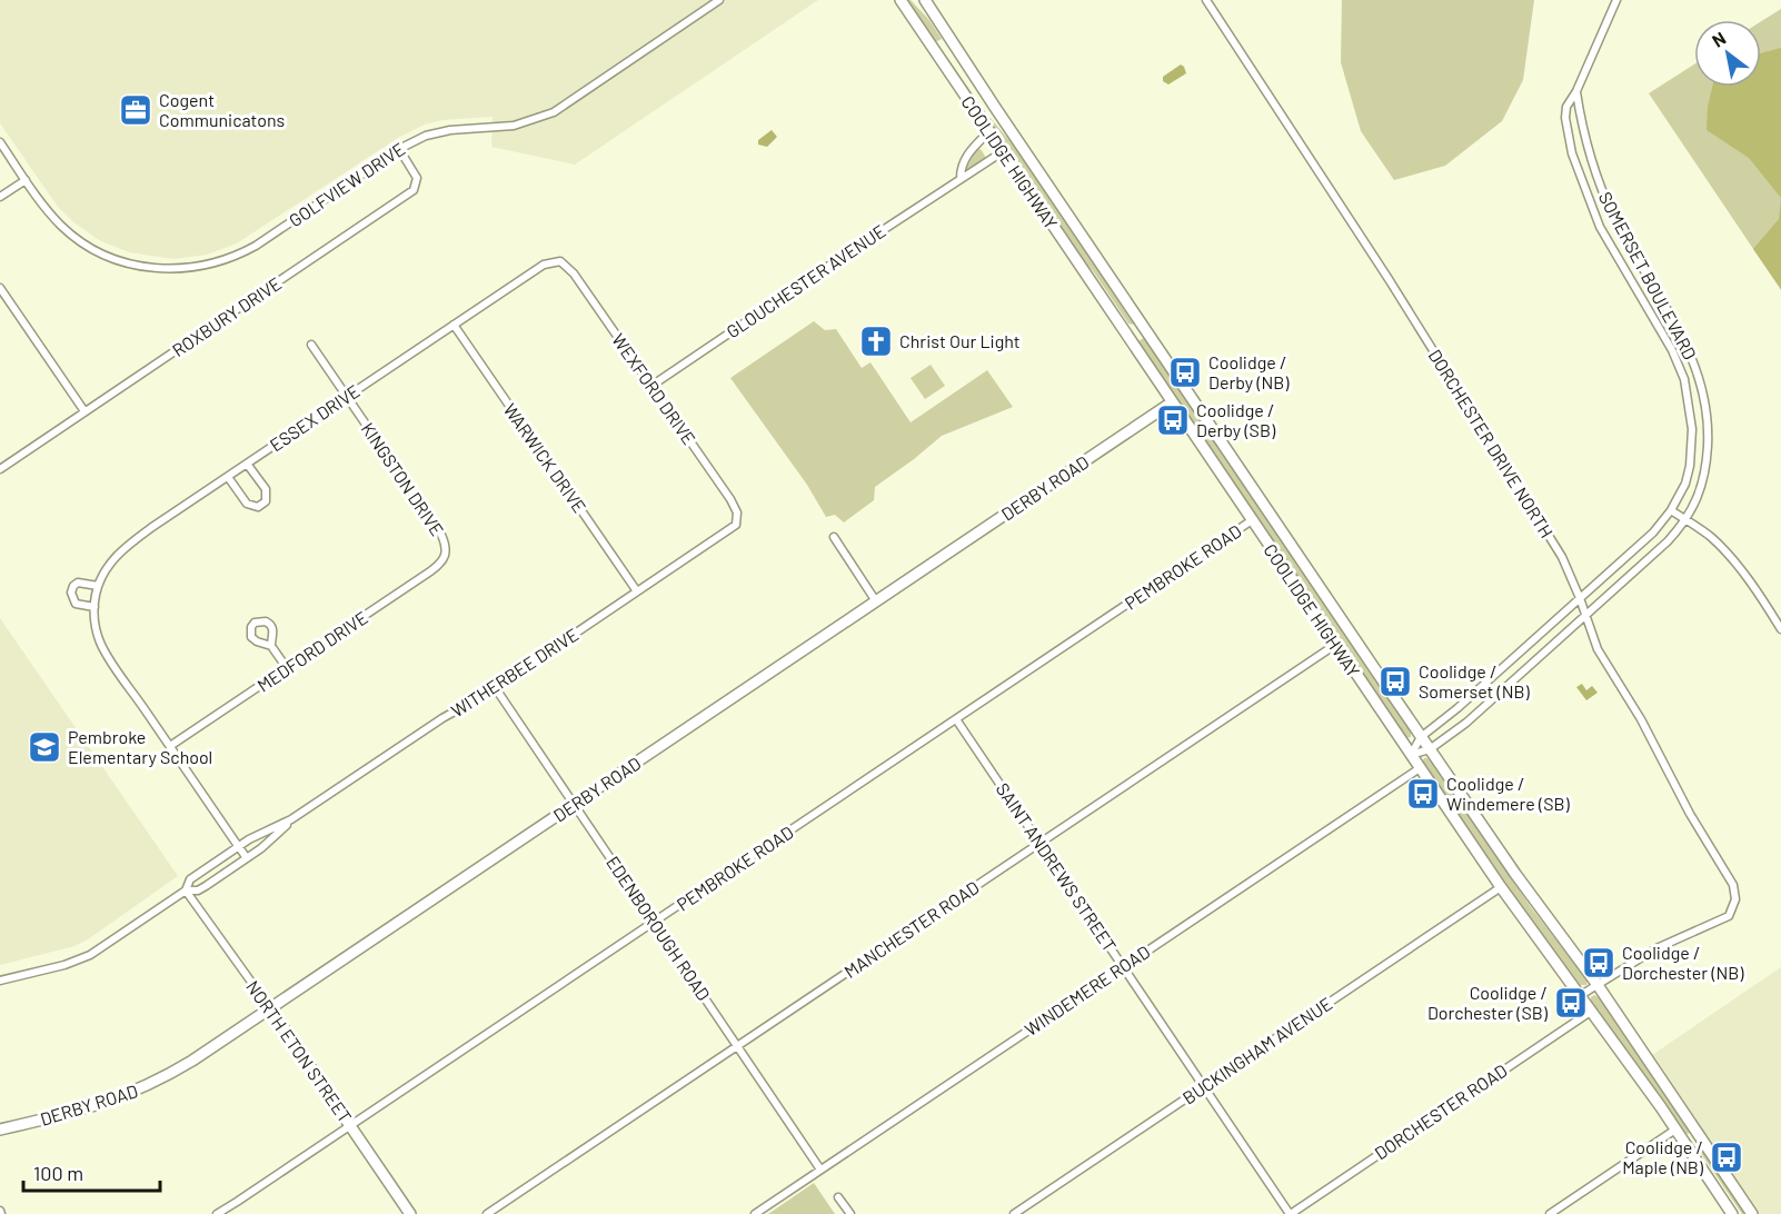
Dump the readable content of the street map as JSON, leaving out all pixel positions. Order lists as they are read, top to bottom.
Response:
{
  "streets": {
    "main road": ["COOLIDGE HIGHWAY", "DERBY ROAD", "NORTH ETON STREET"],
    "street": [
      "GOLFVIEW DRIVE",
      "SOMERSET BOULEVARD",
      "GLOUCHESTER AVENUE",
      "ROXBURY DRIVE",
      "WEXFORD DRIVE",
      "ESSEX DRIVE",
      "DORCHESTER DRIVE NORTH",
      "WARWICK DRIVE",
      "KINGSTON DRIVE",
      "PEMBROKE ROAD",
      "MEDFORD DRIVE",
      "WITHERBEE DRIVE",
      "SAINT ANDREWS STREET",
      "EDENBOROUGH ROAD",
      "MANCHESTER ROAD",
      "WINDEMERE ROAD",
      "BUCKINGHAM AVENUE",
      "DORCHESTER ROAD"
    ]
  },
  "crossings": [
    ["COOLIDGE HIGHWAY", "SOMERSET BOULEVARD"],
    ["COOLIDGE HIGHWAY", "GLOUCHESTER AVENUE"],
    ["COOLIDGE HIGHWAY", "DORCHESTER DRIVE NORTH"],
    ["COOLIDGE HIGHWAY", "DERBY ROAD"],
    ["COOLIDGE HIGHWAY", "PEMBROKE ROAD"],
    ["COOLIDGE HIGHWAY", "MANCHESTER ROAD"],
    ["COOLIDGE HIGHWAY", "WINDEMERE ROAD"],
    ["COOLIDGE HIGHWAY", "BUCKINGHAM AVENUE"],
    ["COOLIDGE HIGHWAY", "DORCHESTER ROAD"],
    ["GOLFVIEW DRIVE", "ROXBURY DRIVE"],
    ["SOMERSET BOULEVARD", "DORCHESTER DRIVE NORTH"],
    ["GLOUCHESTER AVENUE", "WEXFORD DRIVE"],
    ["WEXFORD DRIVE", "ESSEX DRIVE"],
    ["WEXFORD DRIVE", "WITHERBEE DRIVE"],
    ["ESSEX DRIVE", "WARWICK DRIVE"],
    ["ESSEX DRIVE", "KINGSTON DRIVE"],
    ["ESSEX DRIVE", "MEDFORD DRIVE"],
    ["ESSEX DRIVE", "WITHERBEE DRIVE"],
    ["WARWICK DRIVE", "WITHERBEE DRIVE"],
    ["KINGSTON DRIVE", "MEDFORD DRIVE"],
    ["DERBY ROAD", "EDENBOROUGH ROAD"],
    ["DERBY ROAD", "NORTH ETON STREET"],
    ["PEMBROKE ROAD", "SAINT ANDREWS STREET"],
    ["PEMBROKE ROAD", "EDENBOROUGH ROAD"],
    ["PEMBROKE ROAD", "NORTH ETON STREET"],
    ["WITHERBEE DRIVE", "EDENBOROUGH ROAD"],
    ["WITHERBEE DRIVE", "NORTH ETON STREET"],
    ["SAINT ANDREWS STREET", "MANCHESTER ROAD"],
    ["SAINT ANDREWS STREET", "WINDEMERE ROAD"],
    ["SAINT ANDREWS STREET", "BUCKINGHAM AVENUE"],
    ["SAINT ANDREWS STREET", "DORCHESTER ROAD"],
    ["EDENBOROUGH ROAD", "MANCHESTER ROAD"],
    ["EDENBOROUGH ROAD", "WINDEMERE ROAD"]
  ],
  "places": {
    "office": ["Cogent Communicatons"],
    "church": ["Christ Our Light"],
    "bus stop": [
      "Coolidge / Derby (NB)",
      "Coolidge / Derby (SB)",
      "Coolidge / Somerset (NB)",
      "Coolidge / Windemere (SB)",
      "Coolidge / Dorchester (NB)",
      "Coolidge / Dorchester (SB)",
      "Coolidge / Maple (NB)"
    ],
    "school or university": ["Pembroke Elementary School"]
  },
  "scale_bar": "100 m",
  "north": "top left"
}
